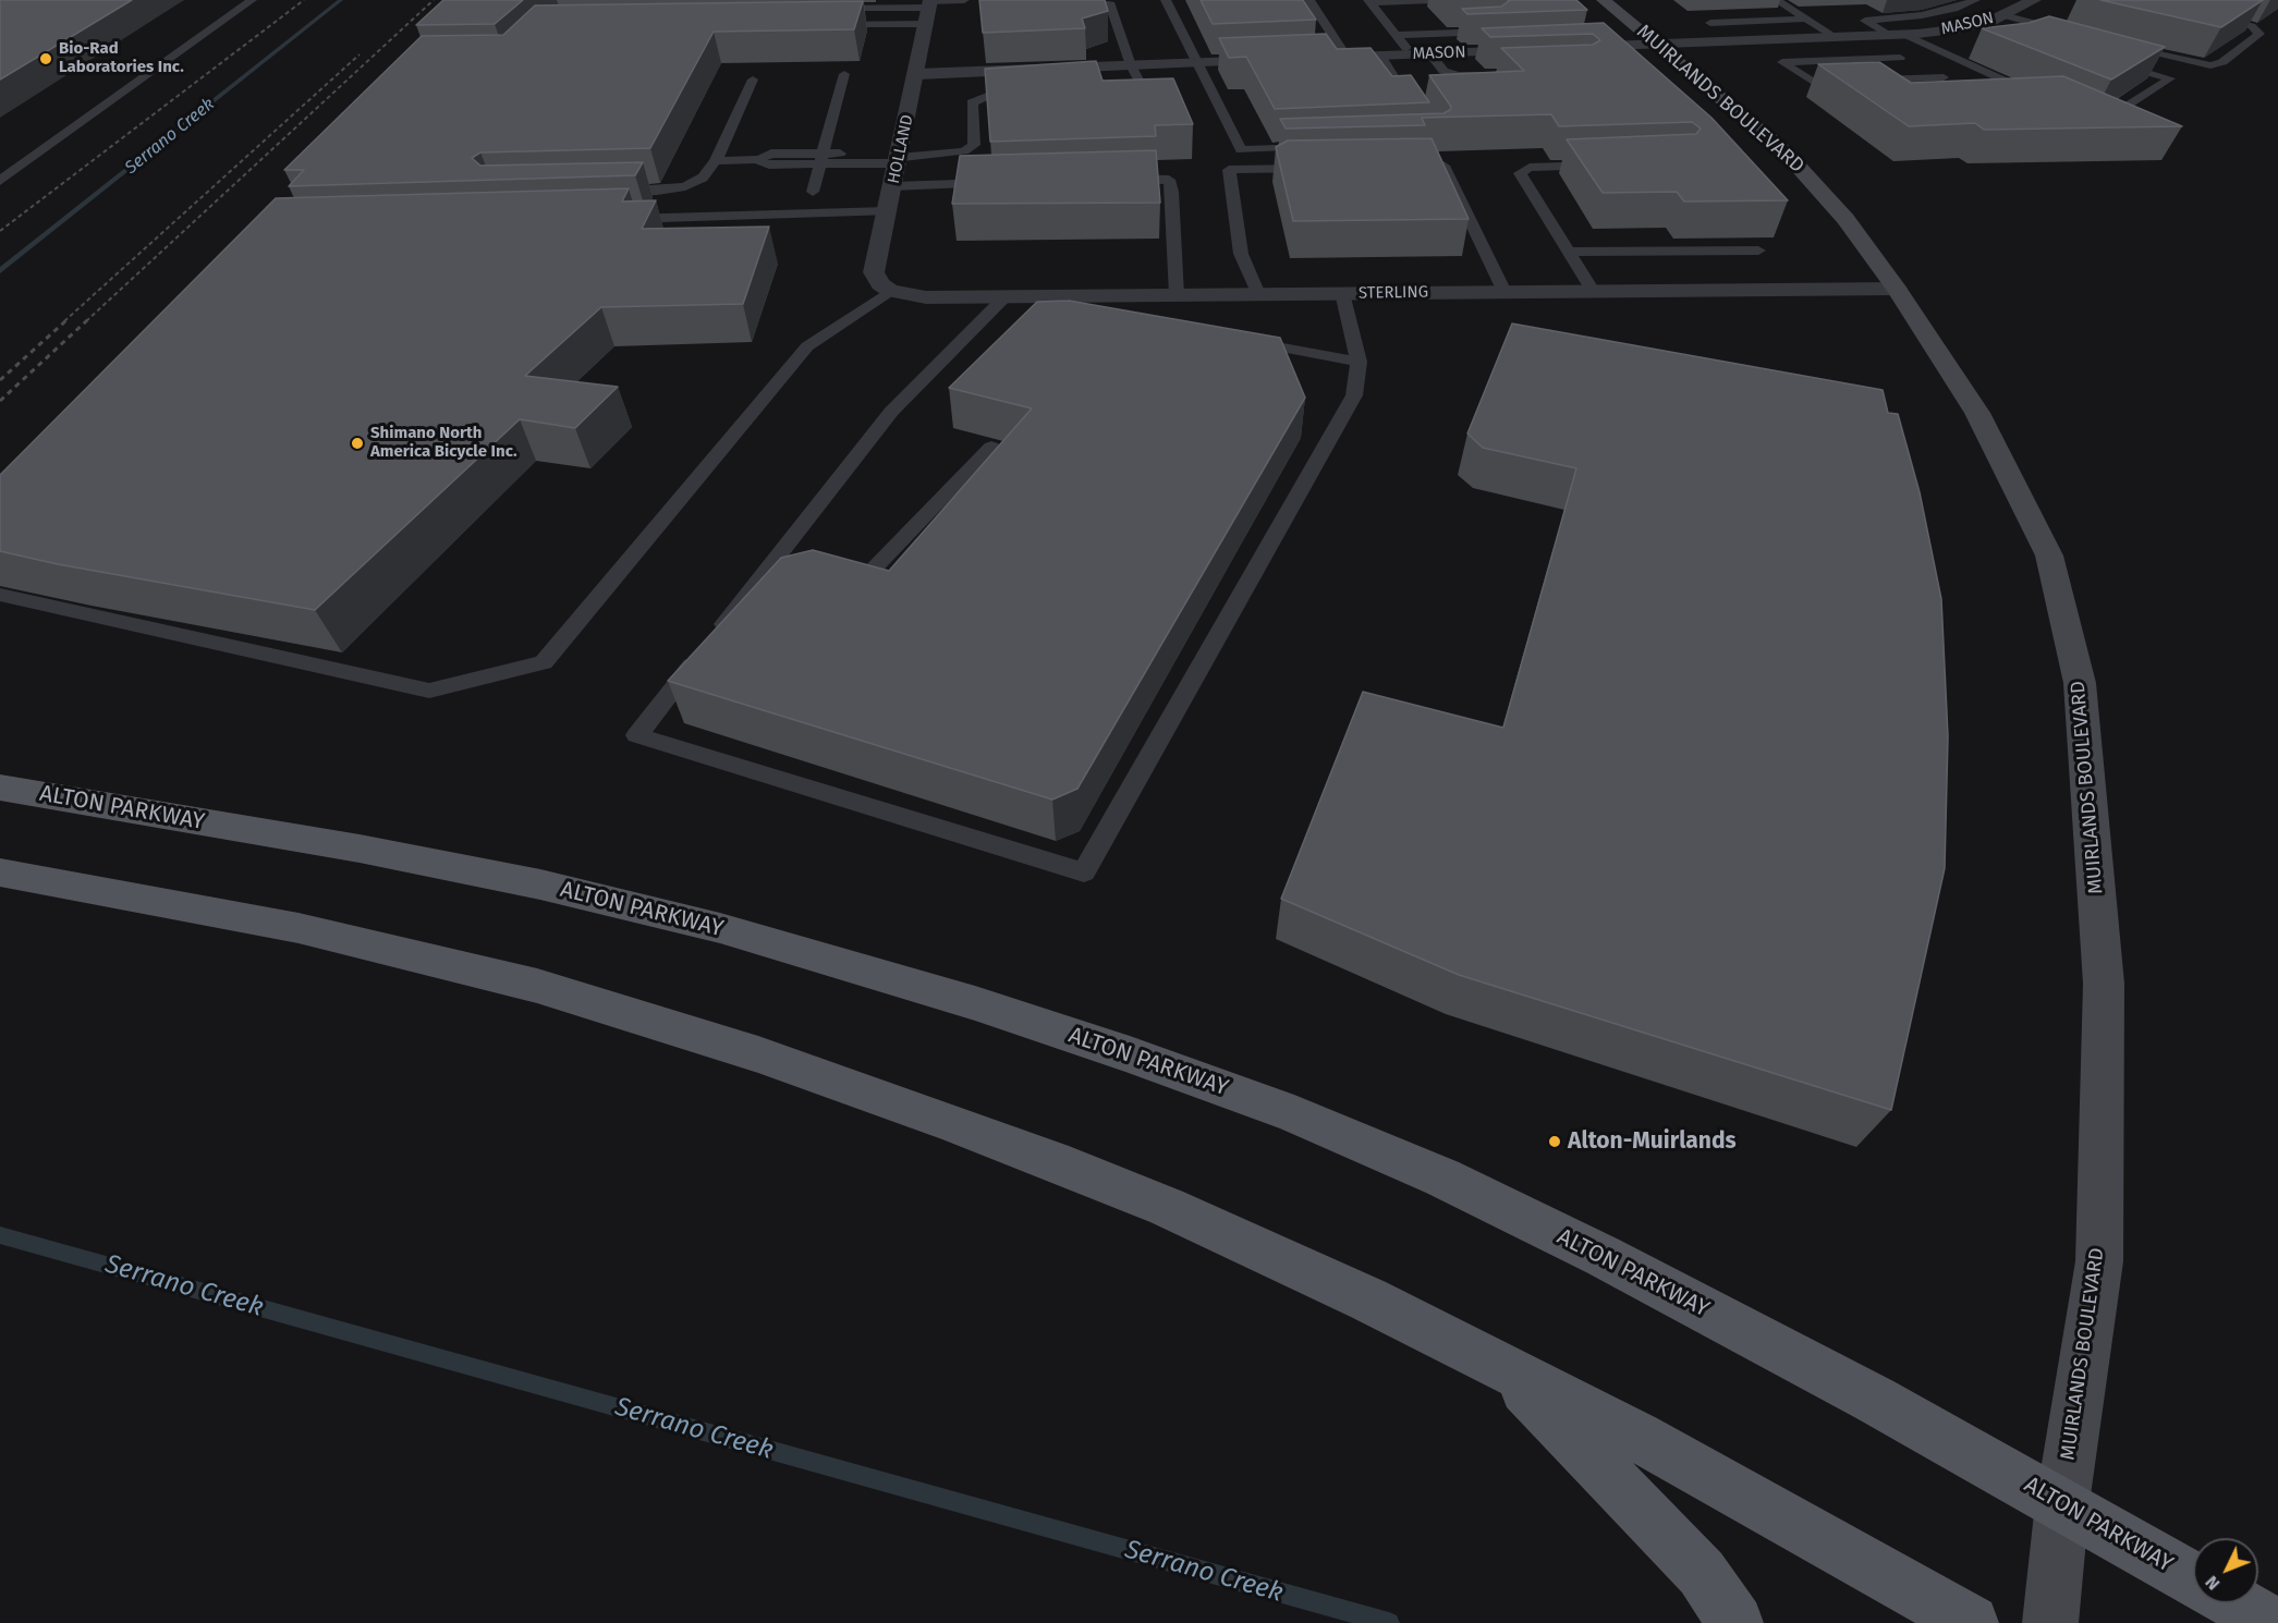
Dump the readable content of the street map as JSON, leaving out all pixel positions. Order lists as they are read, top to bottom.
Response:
{
  "streets": {
    "main road": ["MUIRLANDS BOULEVARD", "ALTON PARKWAY"],
    "street": ["MASON", "HOLLAND", "STERLING"]
  },
  "crossings": [
    ["MASON", "MUIRLANDS BOULEVARD"],
    ["MUIRLANDS BOULEVARD", "STERLING"],
    ["MUIRLANDS BOULEVARD", "ALTON PARKWAY"],
    ["HOLLAND", "STERLING"]
  ],
  "water": ["Serrano Creek"],
  "places": ["Bio-Rad Laboratories Inc.", "Shimano North America Bicycle Inc.", "Alton-Muirlands"],
  "north": "bottom left"
}
